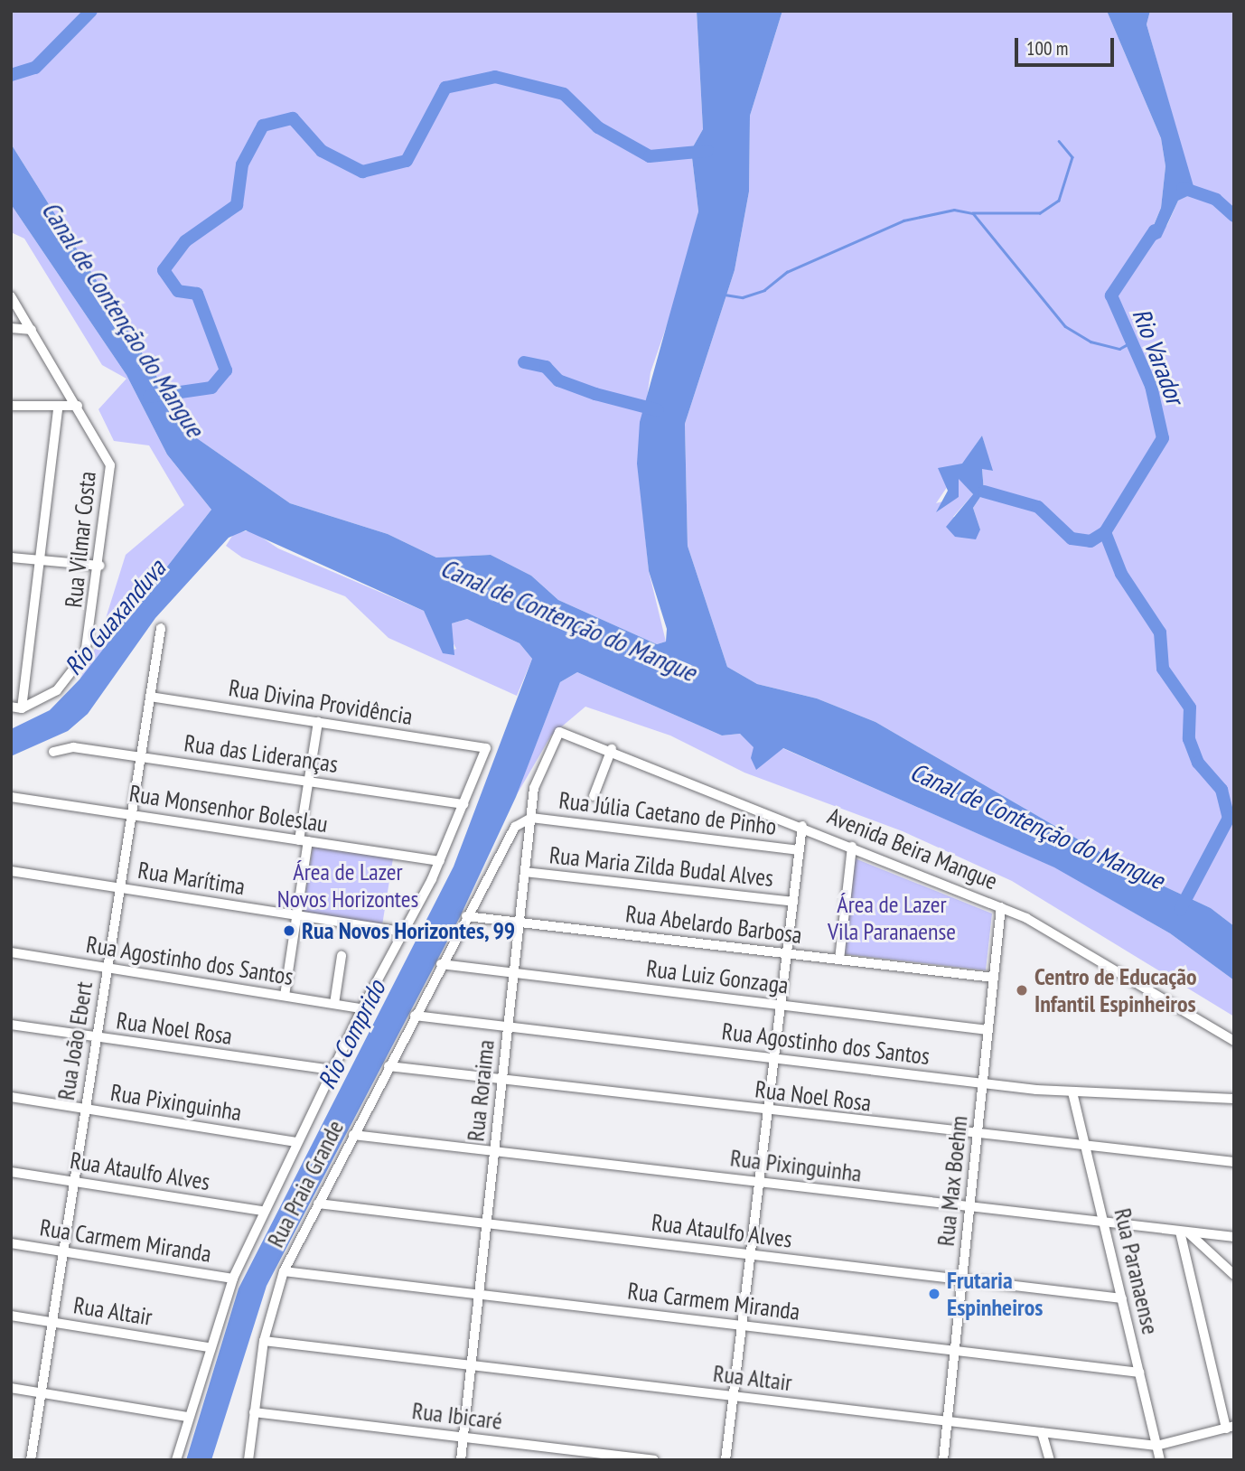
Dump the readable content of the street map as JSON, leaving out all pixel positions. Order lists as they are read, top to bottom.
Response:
{
  "streets": {
    "street": [
      "Rua Vilmar Costa",
      "Rua Divina Providência",
      "Rua das Lideranças",
      "Rua Monsenhor Boleslau",
      "Rua Júlia Caetano de Pinho",
      "Avenida Beira Mangue",
      "Rua Maria Zilda Budal Alves",
      "Rua Marítima",
      "Rua Abelardo Barbosa",
      "Rua Agostinho dos Santos",
      "Rua Luiz Gonzaga",
      "Rua Noel Rosa",
      "Rua João Ebert",
      "Rua Roraima",
      "Rua Pixinguinha",
      "Rua Ataulfo Alves",
      "Rua Max Boehm",
      "Rua Praia Grande",
      "Rua Carmem Miranda",
      "Rua Paranaense",
      "Rua Altair",
      "Rua Ibicaré"
    ]
  },
  "crossings": [
    ["Rua Divina Providência", "Rua das Lideranças"],
    ["Rua Divina Providência", "Rua João Ebert"],
    ["Rua das Lideranças", "Rua João Ebert"],
    ["Rua Monsenhor Boleslau", "Rua João Ebert"],
    ["Rua Júlia Caetano de Pinho", "Rua Roraima"],
    ["Rua Júlia Caetano de Pinho", "Rua Praia Grande"],
    ["Avenida Beira Mangue", "Rua Roraima"],
    ["Avenida Beira Mangue", "Rua Max Boehm"],
    ["Rua Maria Zilda Budal Alves", "Rua Roraima"],
    ["Rua Marítima", "Rua João Ebert"],
    ["Rua Abelardo Barbosa", "Rua Roraima"],
    ["Rua Abelardo Barbosa", "Rua Max Boehm"],
    ["Rua Abelardo Barbosa", "Rua Praia Grande"],
    ["Rua Agostinho dos Santos", "Rua João Ebert"],
    ["Rua Agostinho dos Santos", "Rua Roraima"],
    ["Rua Agostinho dos Santos", "Rua Max Boehm"],
    ["Rua Agostinho dos Santos", "Rua Praia Grande"],
    ["Rua Agostinho dos Santos", "Rua Paranaense"],
    ["Rua Luiz Gonzaga", "Rua Roraima"],
    ["Rua Luiz Gonzaga", "Rua Max Boehm"],
    ["Rua Luiz Gonzaga", "Rua Praia Grande"],
    ["Rua Noel Rosa", "Rua João Ebert"],
    ["Rua Noel Rosa", "Rua Roraima"],
    ["Rua Noel Rosa", "Rua Max Boehm"],
    ["Rua Noel Rosa", "Rua Praia Grande"],
    ["Rua Noel Rosa", "Rua Paranaense"],
    ["Rua João Ebert", "Rua Pixinguinha"],
    ["Rua João Ebert", "Rua Ataulfo Alves"],
    ["Rua João Ebert", "Rua Carmem Miranda"],
    ["Rua João Ebert", "Rua Altair"],
    ["Rua Roraima", "Rua Pixinguinha"],
    ["Rua Roraima", "Rua Ataulfo Alves"],
    ["Rua Roraima", "Rua Praia Grande"],
    ["Rua Roraima", "Rua Carmem Miranda"],
    ["Rua Roraima", "Rua Altair"],
    ["Rua Roraima", "Rua Ibicaré"],
    ["Rua Pixinguinha", "Rua Max Boehm"],
    ["Rua Pixinguinha", "Rua Praia Grande"],
    ["Rua Pixinguinha", "Rua Paranaense"],
    ["Rua Ataulfo Alves", "Rua Max Boehm"],
    ["Rua Ataulfo Alves", "Rua Praia Grande"],
    ["Rua Ataulfo Alves", "Rua Paranaense"],
    ["Rua Max Boehm", "Rua Carmem Miranda"],
    ["Rua Max Boehm", "Rua Altair"],
    ["Rua Praia Grande", "Rua Carmem Miranda"],
    ["Rua Praia Grande", "Rua Altair"],
    ["Rua Praia Grande", "Rua Ibicaré"],
    ["Rua Carmem Miranda", "Rua Paranaense"],
    ["Rua Paranaense", "Rua Altair"]
  ],
  "water": [
    "Canal de Contenção do Mangue",
    "Rio Varador",
    "Rio Guaxanduva",
    "Rio Comprido"
  ],
  "parks": ["Área de Lazer Novos Horizontes", "Área de Lazer Vila Paranaense"],
  "places": ["Rua Novos Horizontes, 99", "Centro de Educação Infantil Espinheiros", "Frutaria Espinheiros"],
  "scale_bar": "100 m"
}
